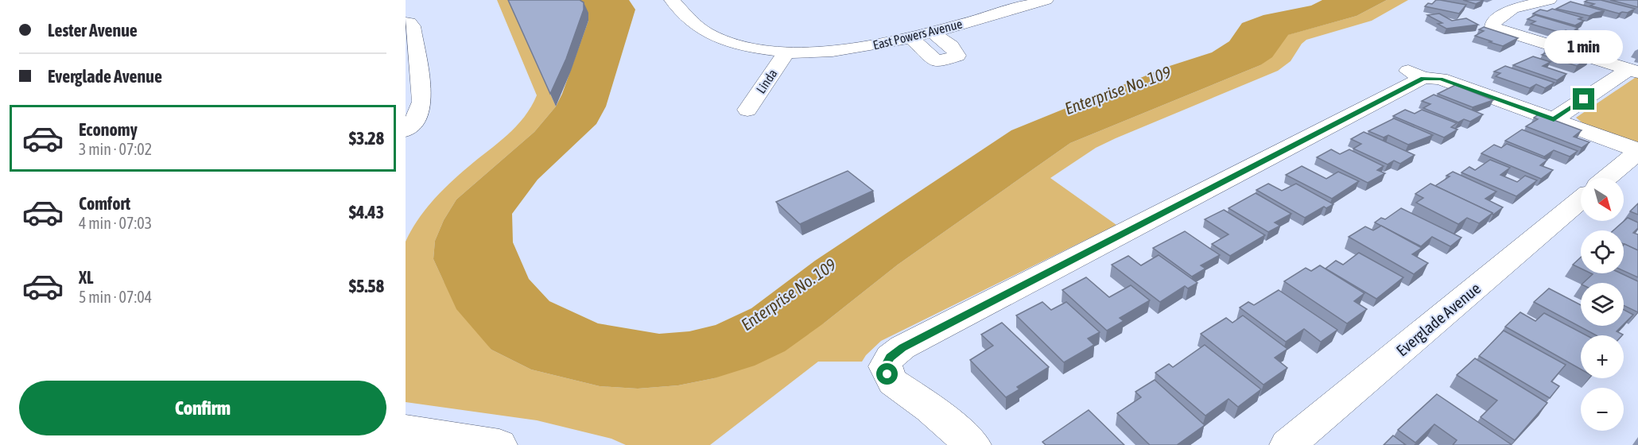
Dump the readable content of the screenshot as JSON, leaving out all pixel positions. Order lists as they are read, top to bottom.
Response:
{
  "streets": {
    "street": ["East Powers Avenue", "Linda", "Everglade Avenue"]
  },
  "crossings": [
    ["East Powers Avenue", "Linda"]
  ],
  "water": ["Enterprise No. 109"],
  "north": "bottom right",
  "page": {
    "banner": ["Lester Avenue", "Everglade Avenue"],
    "bubble": "1 min",
    "list": [
      {
        "name": "Economy",
        "note": "3 min · 07:02",
        "value": "$3.28"
      },
      {
        "name": "Comfort",
        "note": "4 min · 07:03",
        "value": "$4.43"
      },
      {
        "name": "XL",
        "note": "5 min · 07:04",
        "value": "$5.58"
      }
    ],
    "map_buttons": ["+", "−"],
    "buttons": "Confirm"
  }
}
